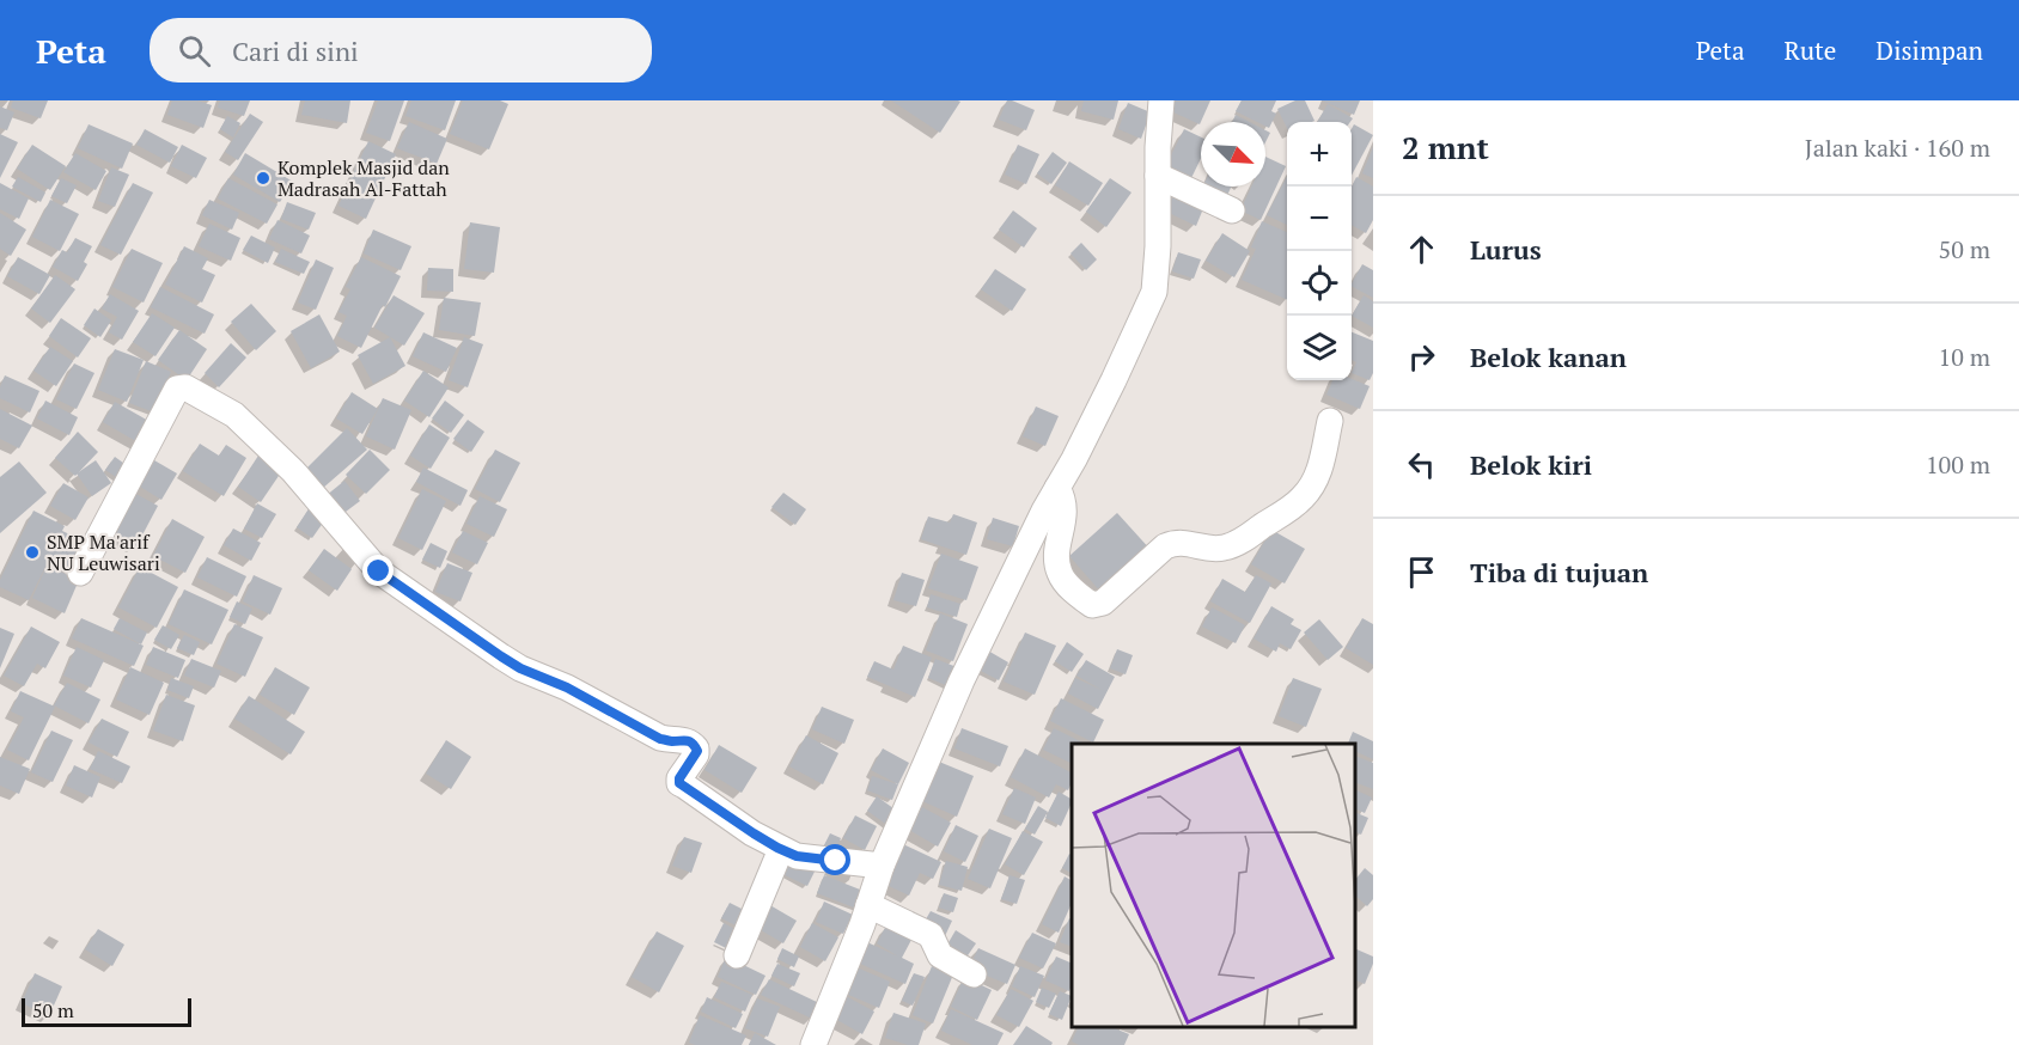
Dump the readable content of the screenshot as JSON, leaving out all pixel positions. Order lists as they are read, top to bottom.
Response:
{
  "places": ["Komplek Masjid dan Madrasah Al-Fattah", "SMP Ma'arif NU Leuwisari"],
  "scale_bar": "50 m",
  "north": "bottom right",
  "page": {
    "header": "Peta",
    "search": "Cari di sini",
    "nav": ["Peta", "Rute", "Disimpan"],
    "heading": ["2 mnt", "Jalan kaki · 160 m"],
    "map_buttons": ["+", "−"],
    "list": [
      ["Lurus", "50 m"],
      ["Belok kanan", "10 m"],
      ["Belok kiri", "100 m"],
      "Tiba di tujuan"
    ],
    "scale": "50 m"
  }
}
